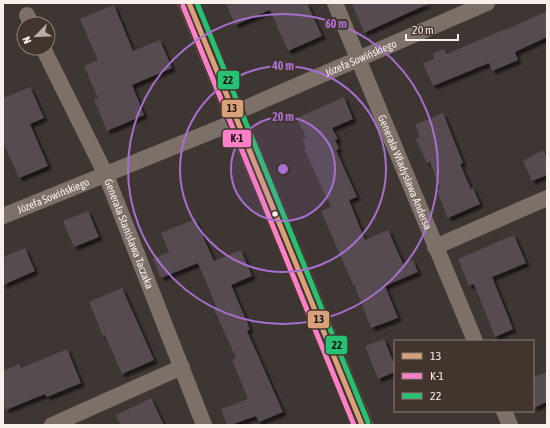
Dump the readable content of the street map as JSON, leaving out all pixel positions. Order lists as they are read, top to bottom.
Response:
{
  "streets": {
    "street": ["Józefa Sowińskiego", "Generała Władysława Andersa", "Generała Stanisława Taczaka"]
  },
  "crossings": [
    ["Józefa Sowińskiego", "Generała Władysława Andersa"],
    ["Józefa Sowińskiego", "Generała Stanisława Taczaka"]
  ],
  "lines": ["transit line 13", "transit line 22", "transit line K-1"],
  "legend": ["13", "K-1", "22"],
  "scale_bar": "20 m",
  "north": "bottom left",
  "rings": ["60 m", "40 m", "20 m"]
}
